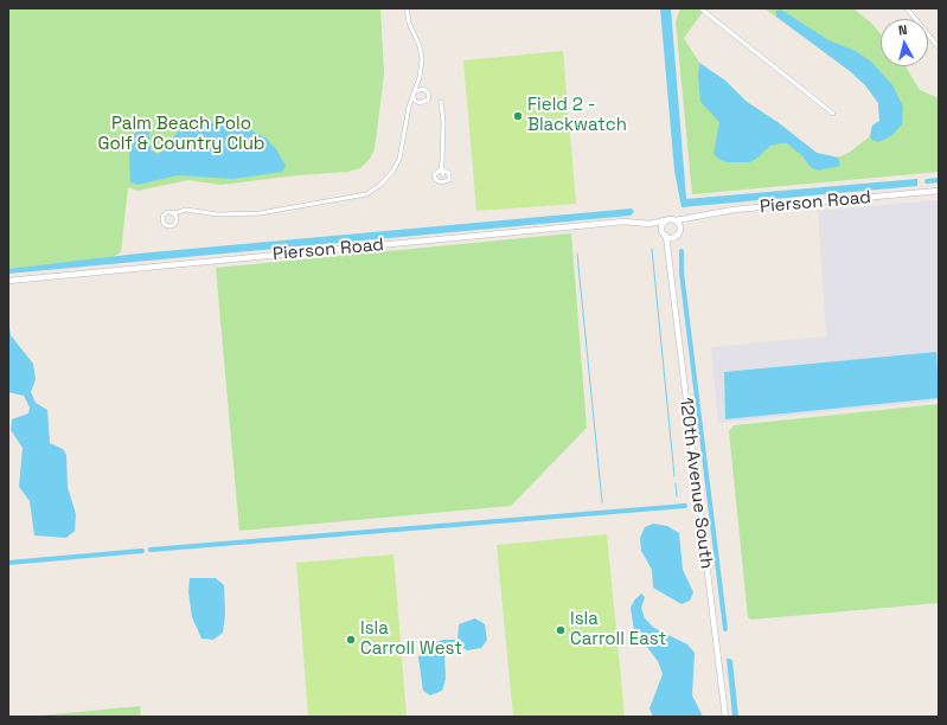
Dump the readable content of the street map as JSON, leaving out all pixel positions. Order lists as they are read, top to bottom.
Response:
{
  "streets": {
    "street": ["Pierson Road", "120th Avenue South"]
  },
  "crossings": [
    ["Pierson Road", "120th Avenue South"]
  ],
  "parks": ["Palm Beach Polo Golf & Country Club"],
  "places": ["Field 2 - Blackwatch", "Isla Carroll East", "Isla Carroll West"],
  "north": "top"
}
